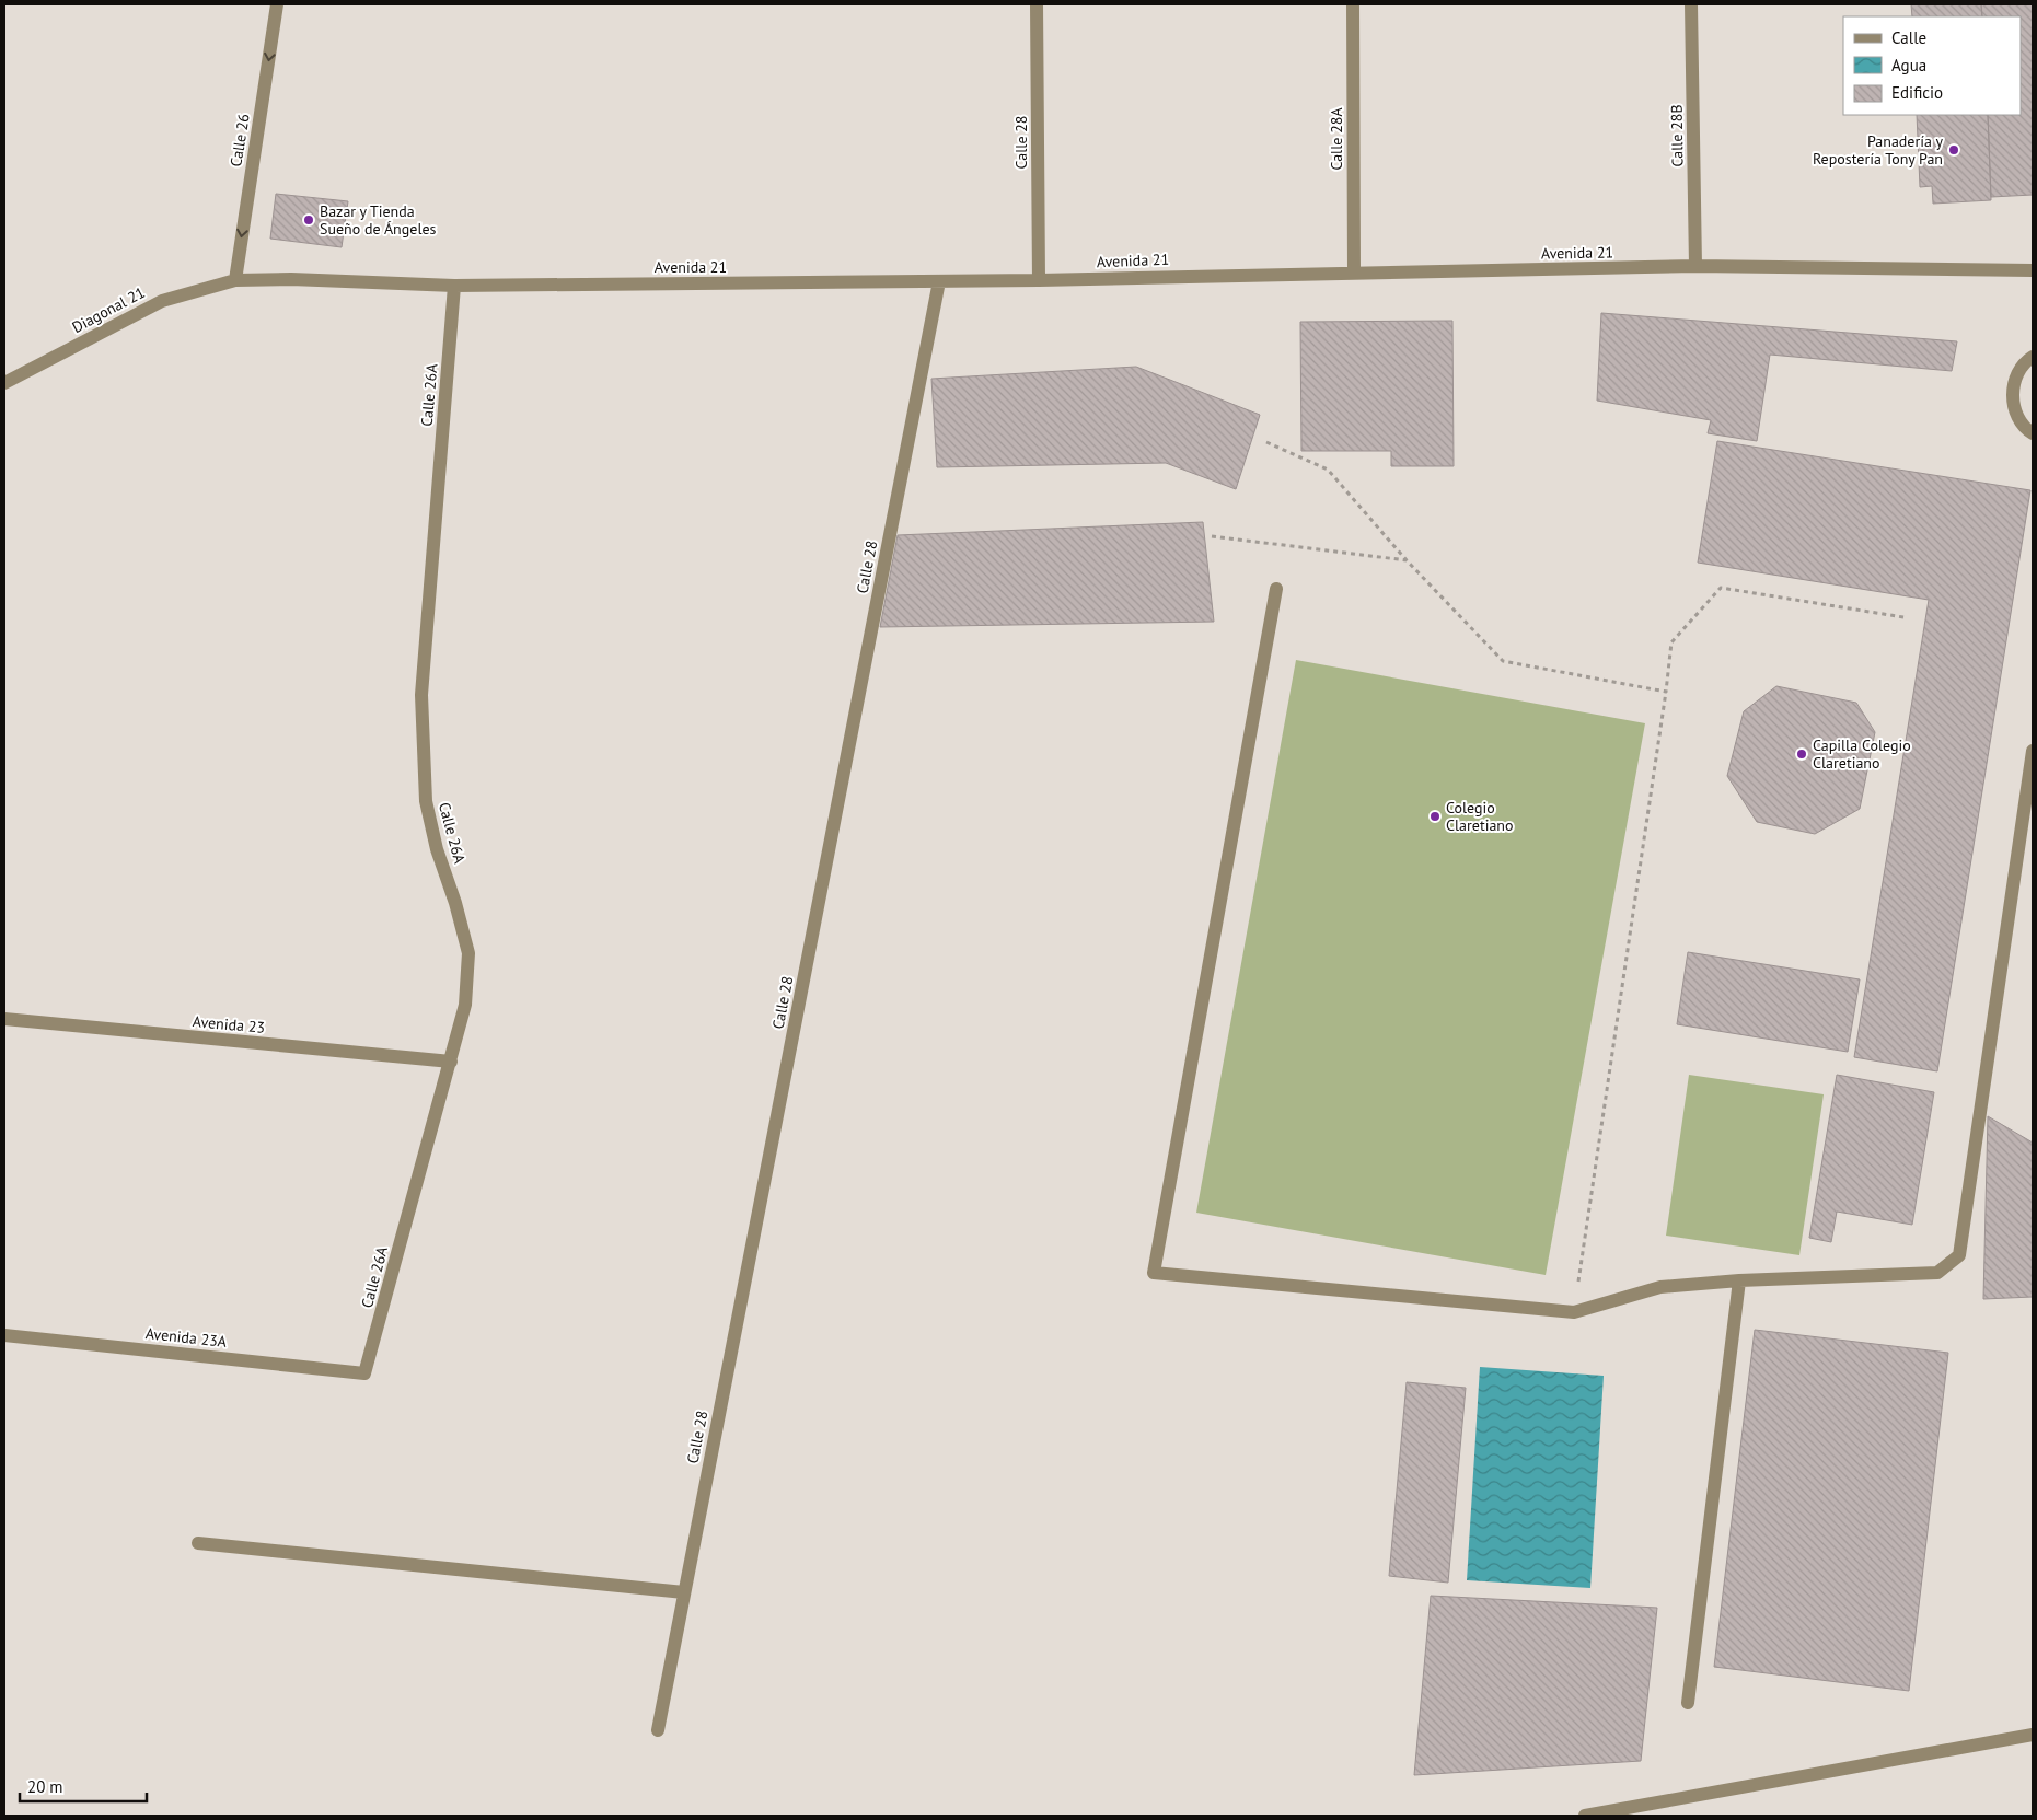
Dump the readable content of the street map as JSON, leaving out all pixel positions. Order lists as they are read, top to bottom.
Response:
{
  "streets": {
    "street": [
      "Calle 28B",
      "Calle 28A",
      "Calle 26",
      "Calle 28",
      "Avenida 21",
      "Diagonal 21",
      "Calle 26A",
      "Avenida 23",
      "Avenida 23A"
    ]
  },
  "crossings": [
    ["Calle 28B", "Avenida 21"],
    ["Calle 28A", "Avenida 21"],
    ["Calle 26", "Avenida 21"],
    ["Calle 26", "Diagonal 21"],
    ["Calle 28", "Avenida 21"],
    ["Avenida 21", "Diagonal 21"],
    ["Avenida 21", "Calle 26A"],
    ["Calle 26A", "Avenida 23"],
    ["Calle 26A", "Avenida 23A"]
  ],
  "one_way": ["Calle 26"],
  "places": [
    "Panadería y Repostería Tony Pan",
    "Bazar y Tienda Sueño de Ángeles",
    "Capilla Colegio Claretiano",
    "Colegio Claretiano"
  ],
  "legend": ["Calle", "Agua", "Edificio"],
  "scale_bar": "20 m"
}
